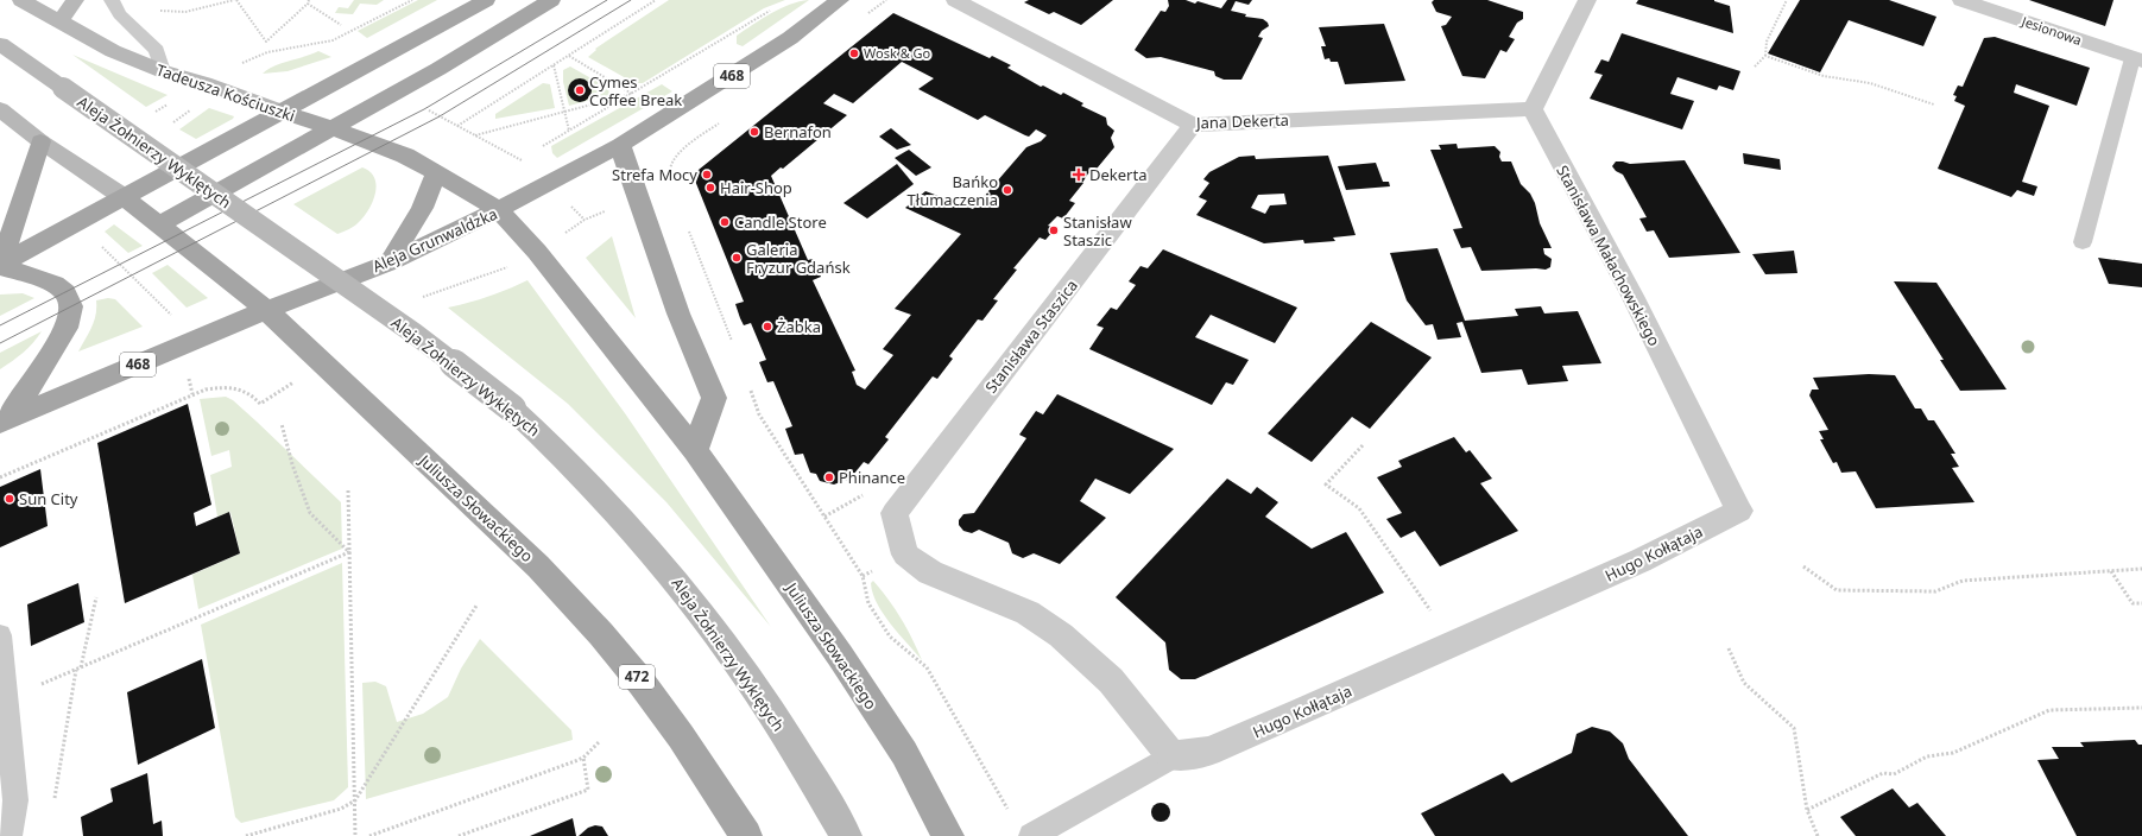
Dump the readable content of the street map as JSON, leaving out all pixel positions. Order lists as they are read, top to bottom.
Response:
{
  "streets": {
    "main road": [
      "468",
      "Tadeusza Kościuszki",
      "Aleja Żołnierzy Wyklętych",
      "Aleja Grunwaldzka",
      "Juliusza Słowackiego",
      "472"
    ],
    "street": [
      "Jesionowa",
      "Jana Dekerta",
      "Stanisława Małachowskiego",
      "Stanisława Staszica",
      "Hugo Kołłątaja"
    ]
  },
  "crossings": [
    ["Tadeusza Kościuszki", "Juliusza Słowackiego"],
    ["Jana Dekerta", "Stanisława Małachowskiego"],
    ["Jana Dekerta", "Stanisława Staszica"],
    ["Aleja Grunwaldzka", "Juliusza Słowackiego"],
    ["Stanisława Małachowskiego", "Hugo Kołłątaja"]
  ],
  "places": {
    "other": [
      "Wosk & Go",
      "Cymes Coffee Break",
      "Bernafon",
      "Strefa Mocy",
      "Hair-Shop",
      "Bańko Tłumaczenia",
      "Candle Store",
      "Stanisław Staszic",
      "Galeria Fryzur Gdańsk",
      "Żabka",
      "Phinance",
      "Sun City"
    ],
    "health": ["Dekerta"]
  }
}
